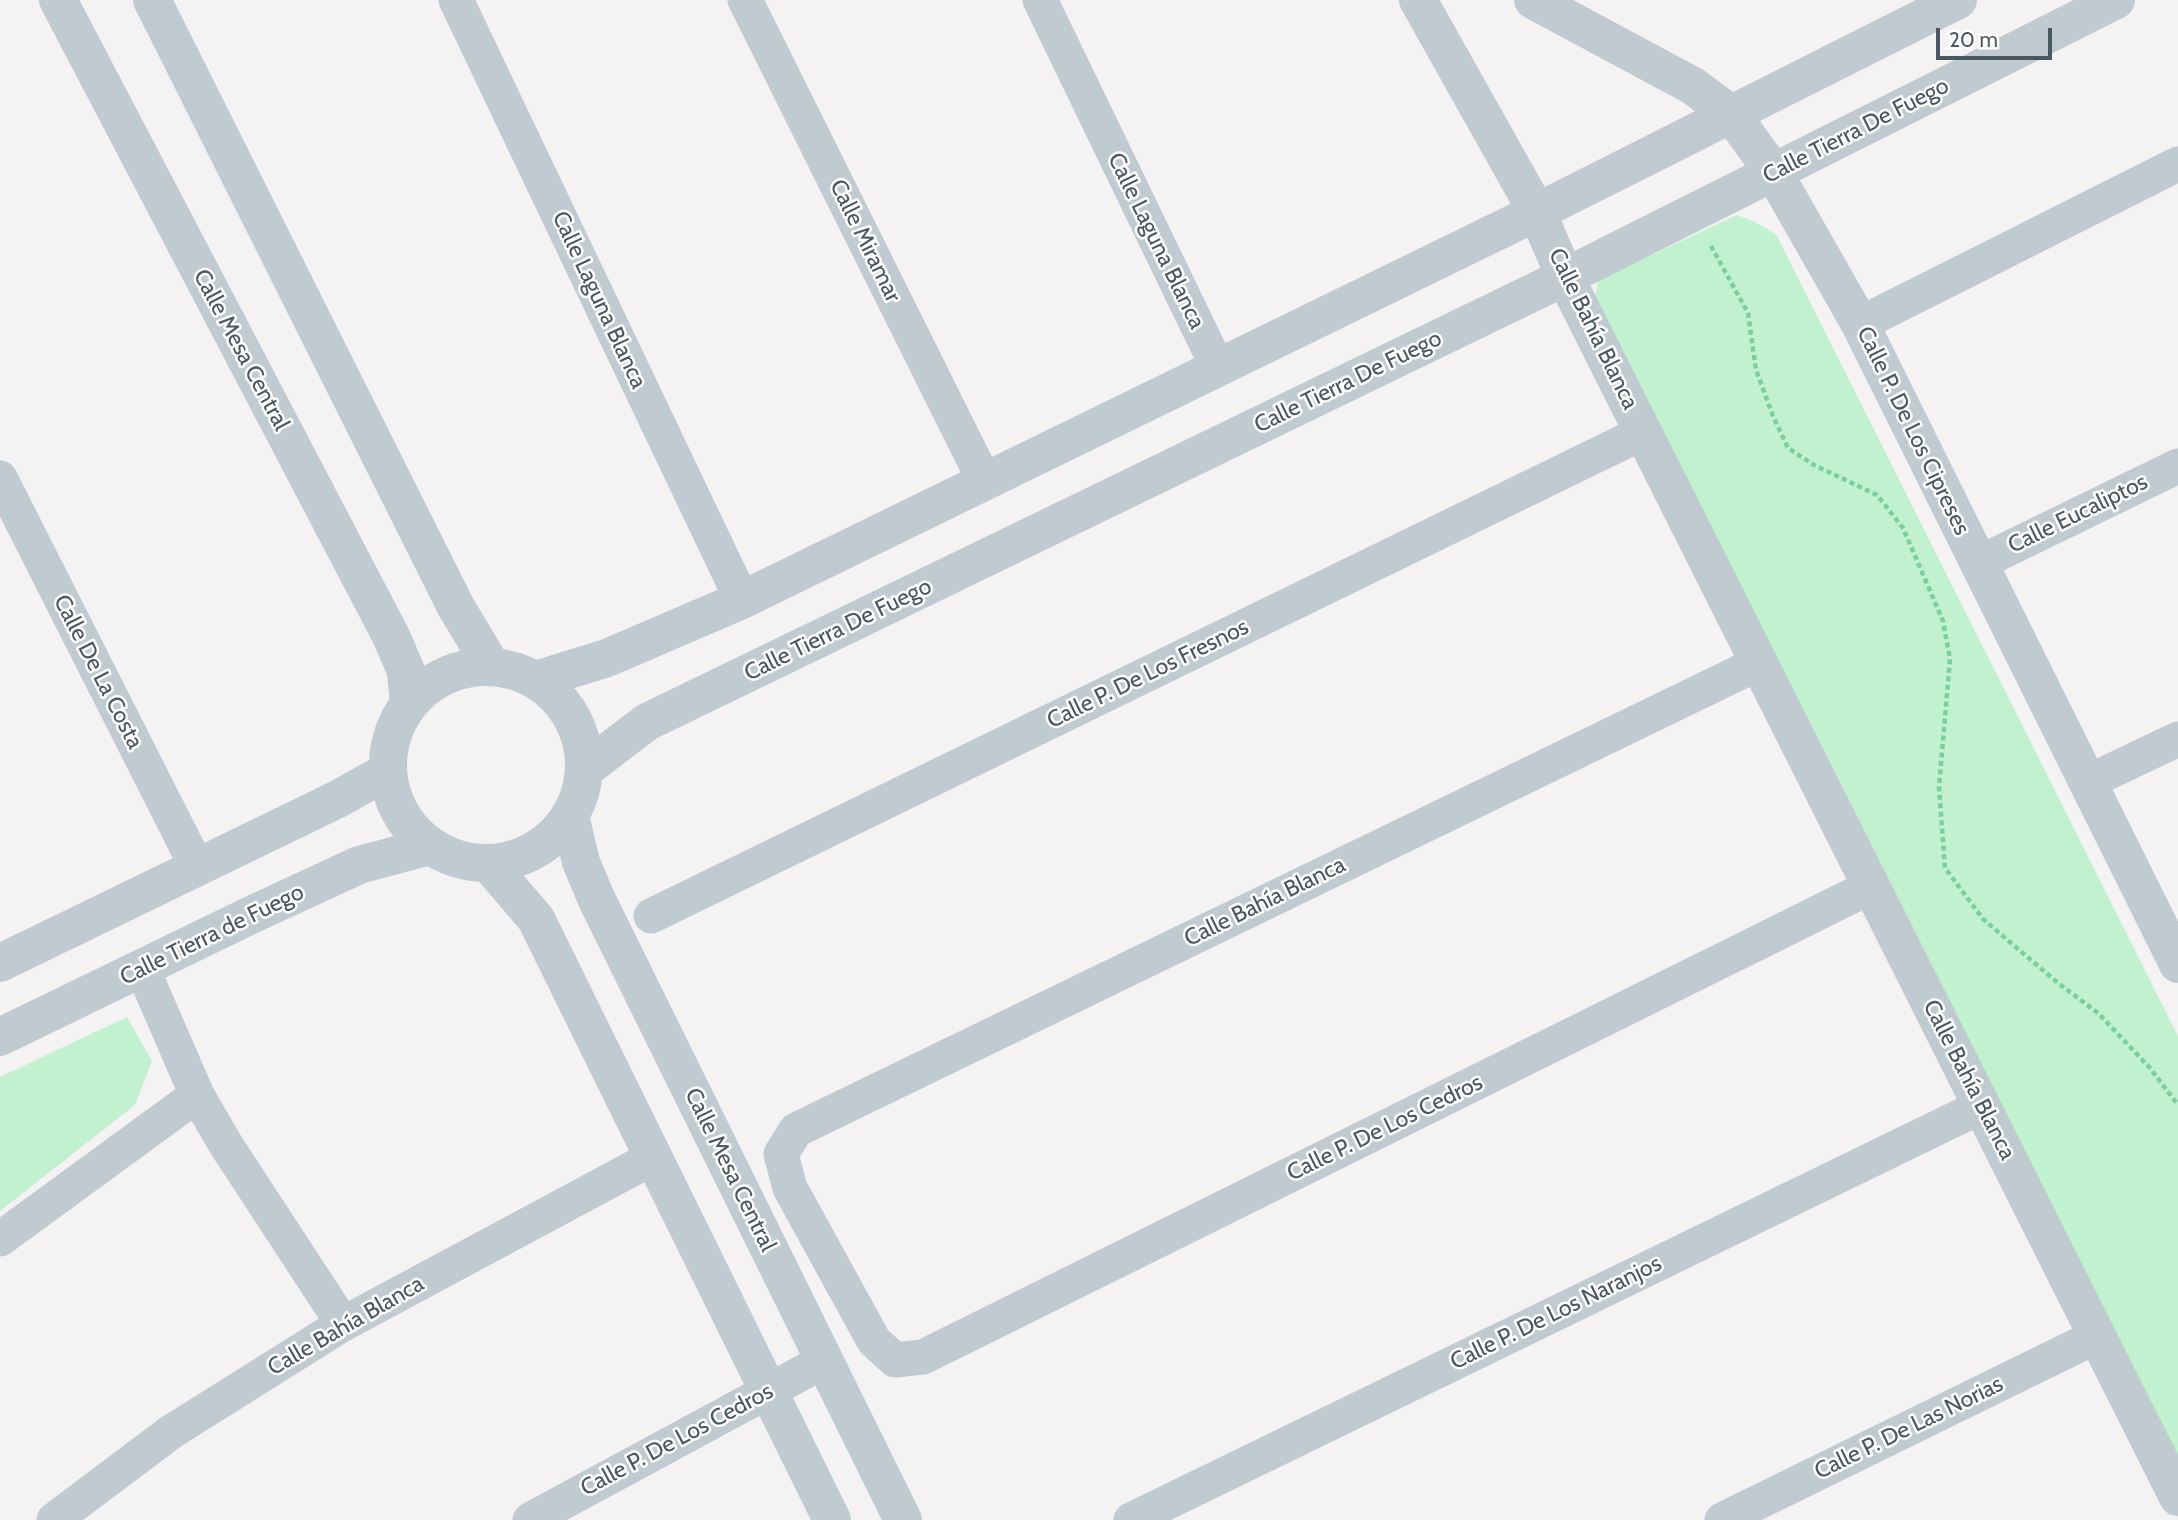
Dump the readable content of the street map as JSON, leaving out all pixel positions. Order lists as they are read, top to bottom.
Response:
{
  "streets": {
    "street": [
      "Calle Tierra De Fuego",
      "Calle Miramar",
      "Calle Laguna Blanca",
      "Calle Bahía Blanca",
      "Calle Mesa Central",
      "Calle P. De Los Cipreses",
      "Calle Eucaliptos",
      "Calle De La Costa",
      "Calle P. De Los Fresnos",
      "Calle Tierra de Fuego",
      "Calle P. De Los Cedros",
      "Calle P. De Los Naranjos",
      "Calle P. De Las Norias"
    ]
  },
  "crossings": [
    ["Calle Tierra De Fuego", "Calle Bahía Blanca"],
    ["Calle Tierra De Fuego", "Calle Mesa Central"],
    ["Calle Tierra De Fuego", "Calle P. De Los Cipreses"],
    ["Calle Tierra De Fuego", "Calle Tierra de Fuego"],
    ["Calle Bahía Blanca", "Calle P. De Los Fresnos"],
    ["Calle Bahía Blanca", "Calle P. De Los Cedros"],
    ["Calle Bahía Blanca", "Calle P. De Los Naranjos"],
    ["Calle Bahía Blanca", "Calle P. De Las Norias"],
    ["Calle Mesa Central", "Calle Tierra de Fuego"],
    ["Calle Mesa Central", "Calle P. De Los Cedros"],
    ["Calle P. De Los Cipreses", "Calle Eucaliptos"]
  ],
  "scale_bar": "20 m"
}
